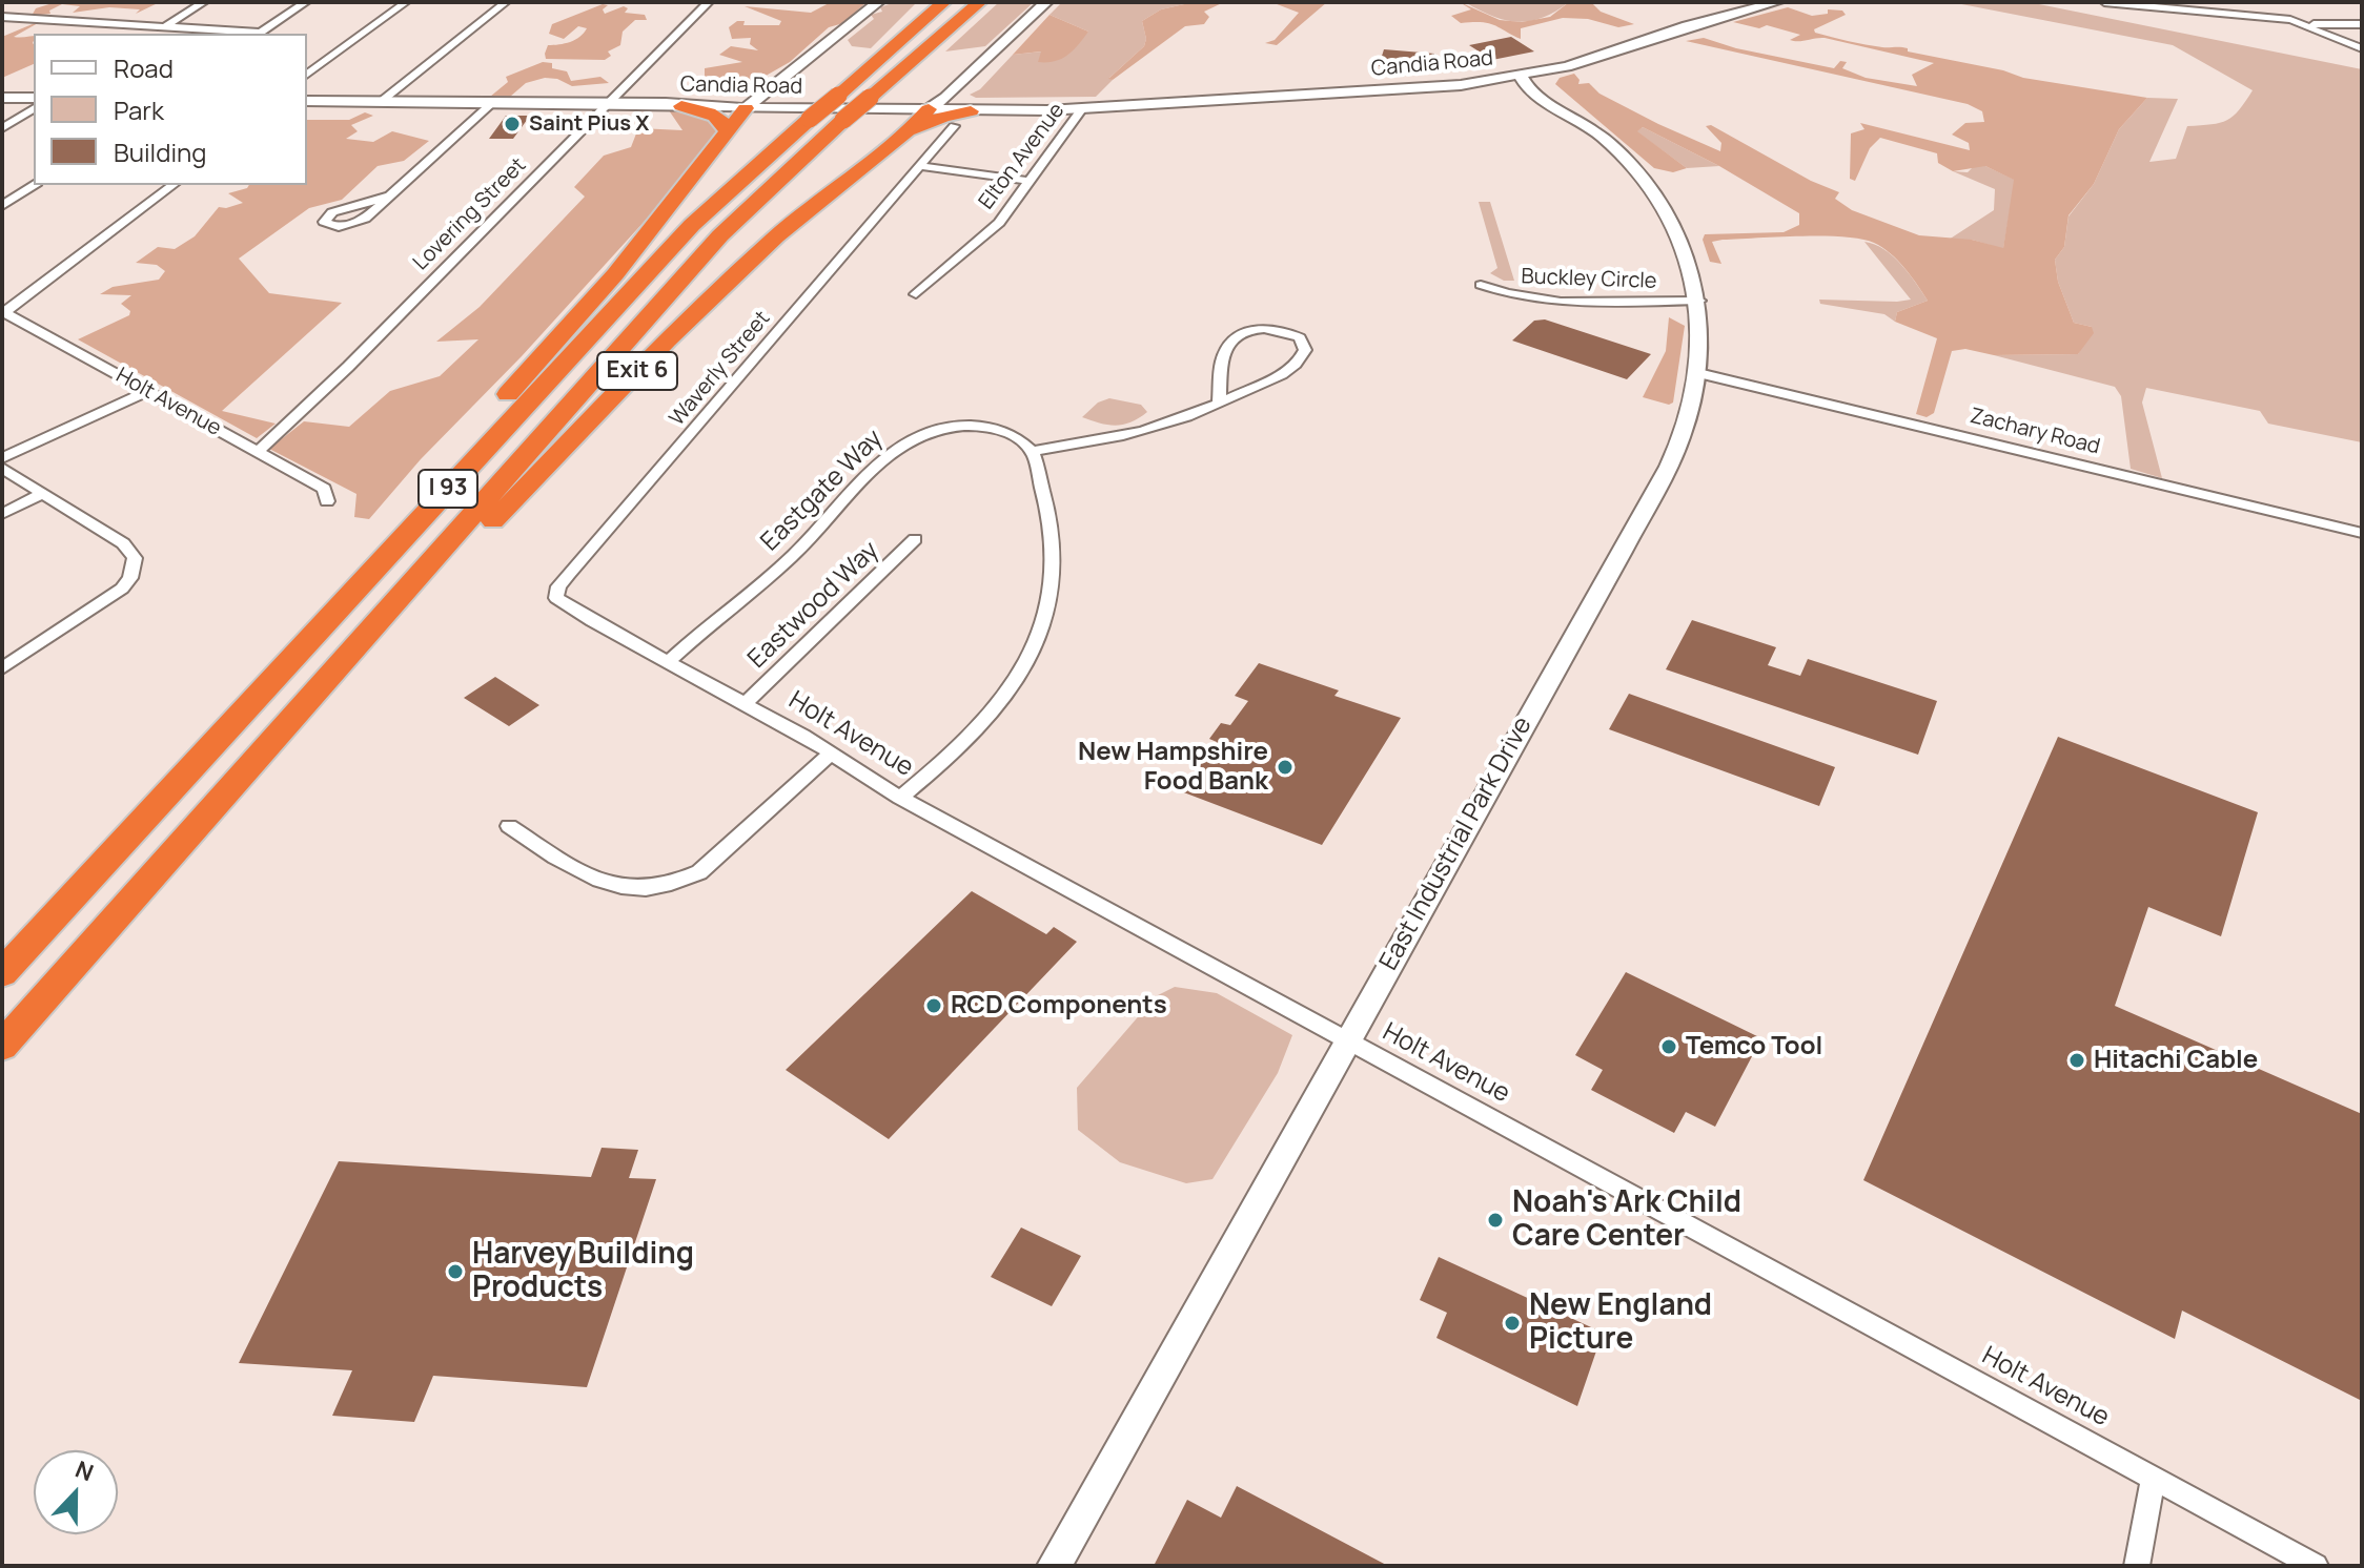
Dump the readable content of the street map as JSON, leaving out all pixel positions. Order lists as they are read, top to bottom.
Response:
{
  "streets": {
    "highway": ["Exit 6", "I 93"],
    "main road": ["Candia Road", "East Industrial Park Drive"],
    "street": [
      "Elton Avenue",
      "Lovering Street",
      "Buckley Circle",
      "Waverly Street",
      "Holt Avenue",
      "Zachary Road",
      "Eastgate Way",
      "Eastwood Way"
    ]
  },
  "crossings": [
    ["Candia Road", "Elton Avenue"],
    ["Candia Road", "Lovering Street"],
    ["Candia Road", "East Industrial Park Drive"],
    ["Lovering Street", "Holt Avenue"],
    ["Buckley Circle", "East Industrial Park Drive"],
    ["Waverly Street", "Holt Avenue"],
    ["Exit 6", "I 93"],
    ["Holt Avenue", "Eastgate Way"],
    ["Holt Avenue", "Eastwood Way"],
    ["Holt Avenue", "East Industrial Park Drive"],
    ["Zachary Road", "East Industrial Park Drive"]
  ],
  "places": [
    "Saint Pius X",
    "New Hampshire Food Bank",
    "RCD Components",
    "Temco Tool",
    "Hitachi Cable",
    "Noah's Ark Child Care Center",
    "Harvey Building Products",
    "New England Picture"
  ],
  "legend": ["Road", "Park", "Building"],
  "north": "top"
}
